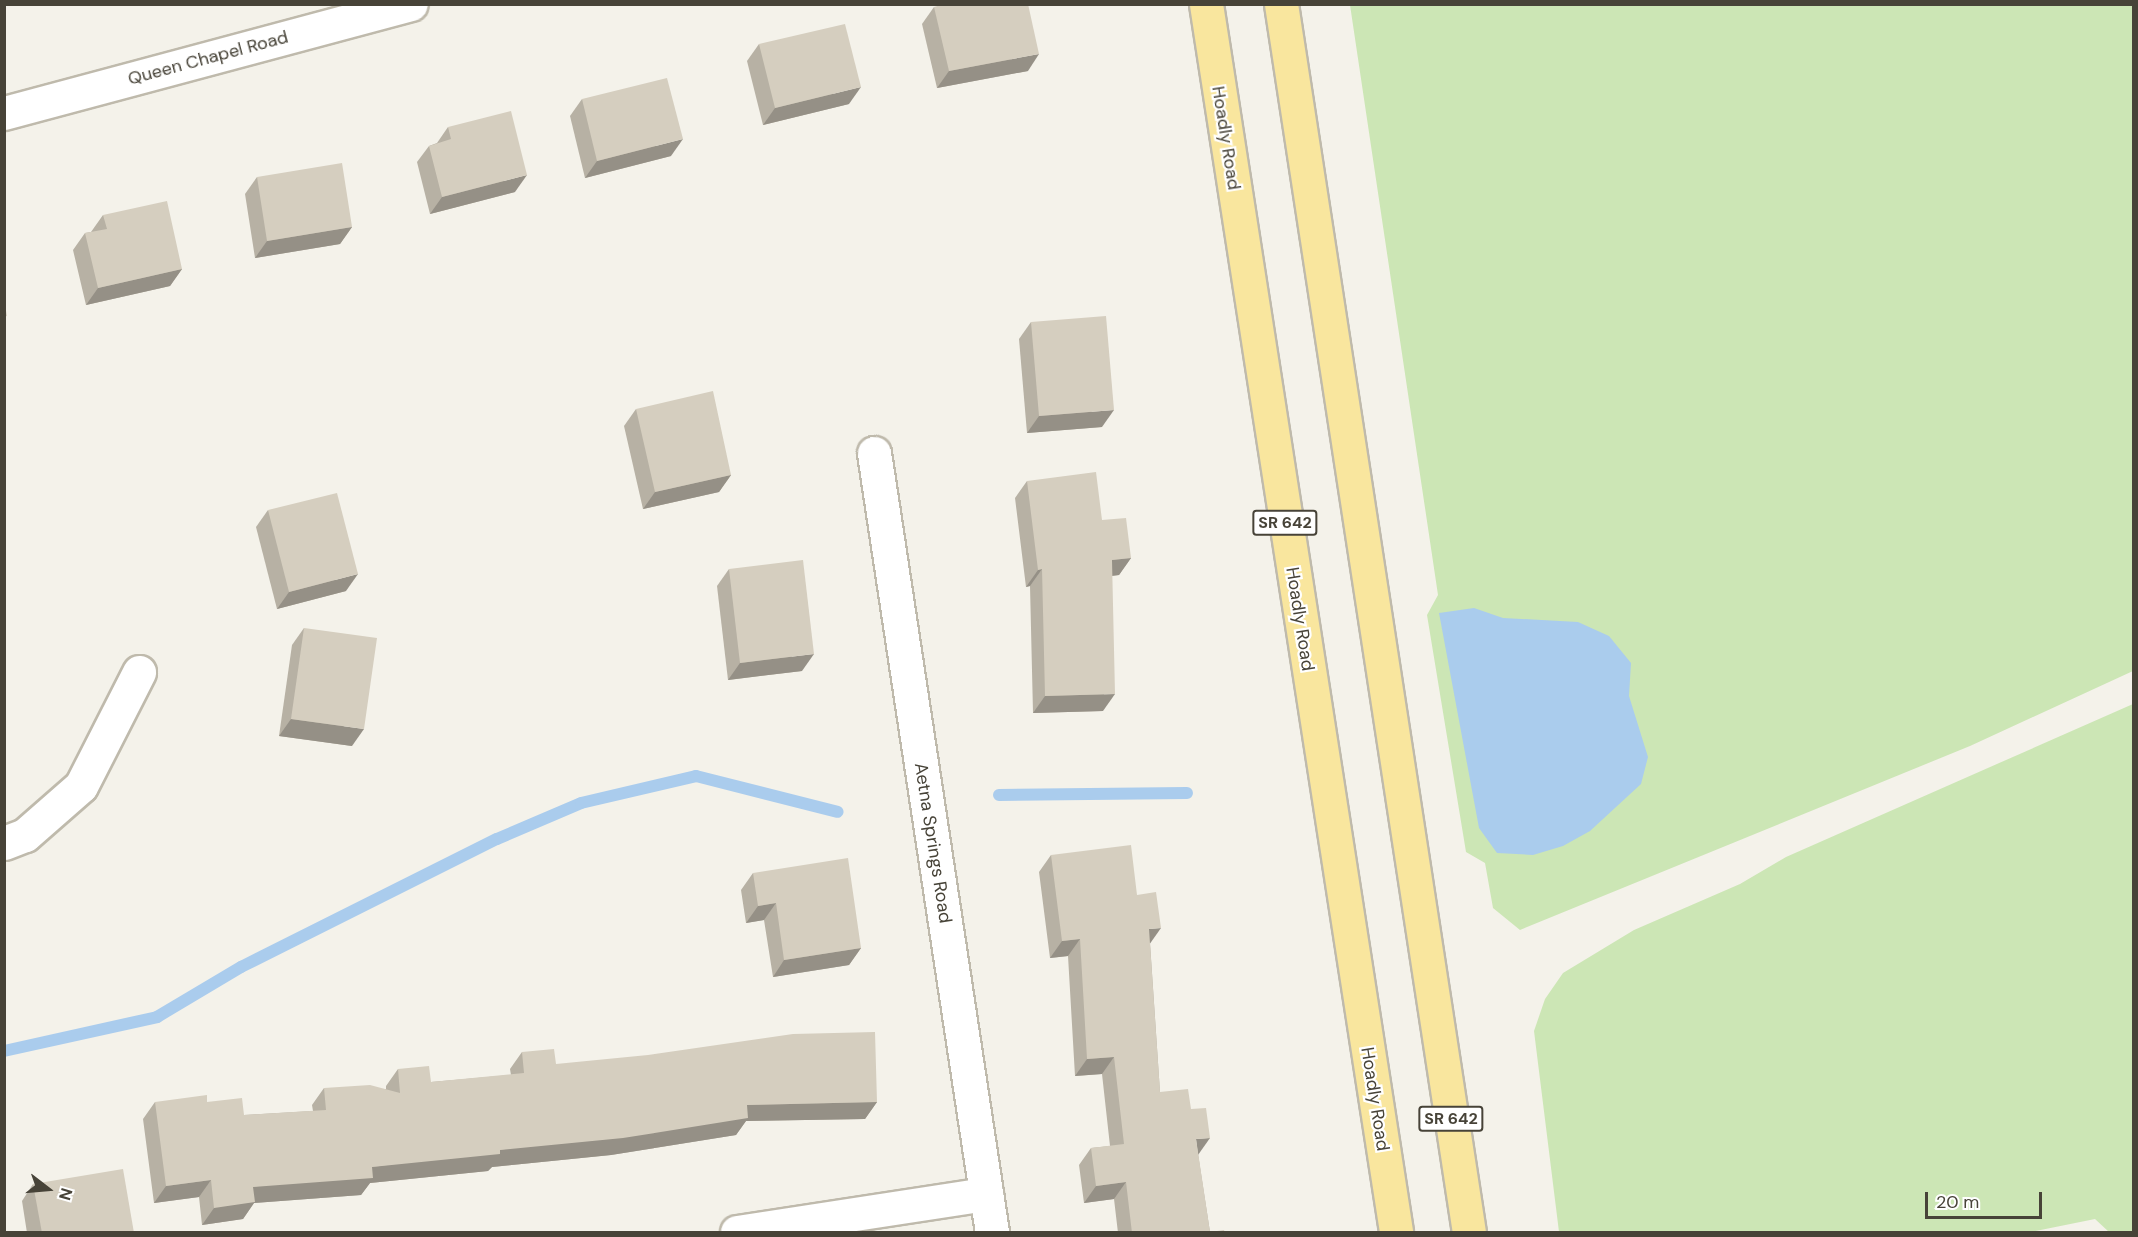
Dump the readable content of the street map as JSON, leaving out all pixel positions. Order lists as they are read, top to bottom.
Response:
{
  "streets": {
    "main road": ["Hoadly Road", "SR 642"],
    "street": ["Queen Chapel Road", "Aetna Springs Road"]
  },
  "scale_bar": "20 m",
  "north": "right"
}
